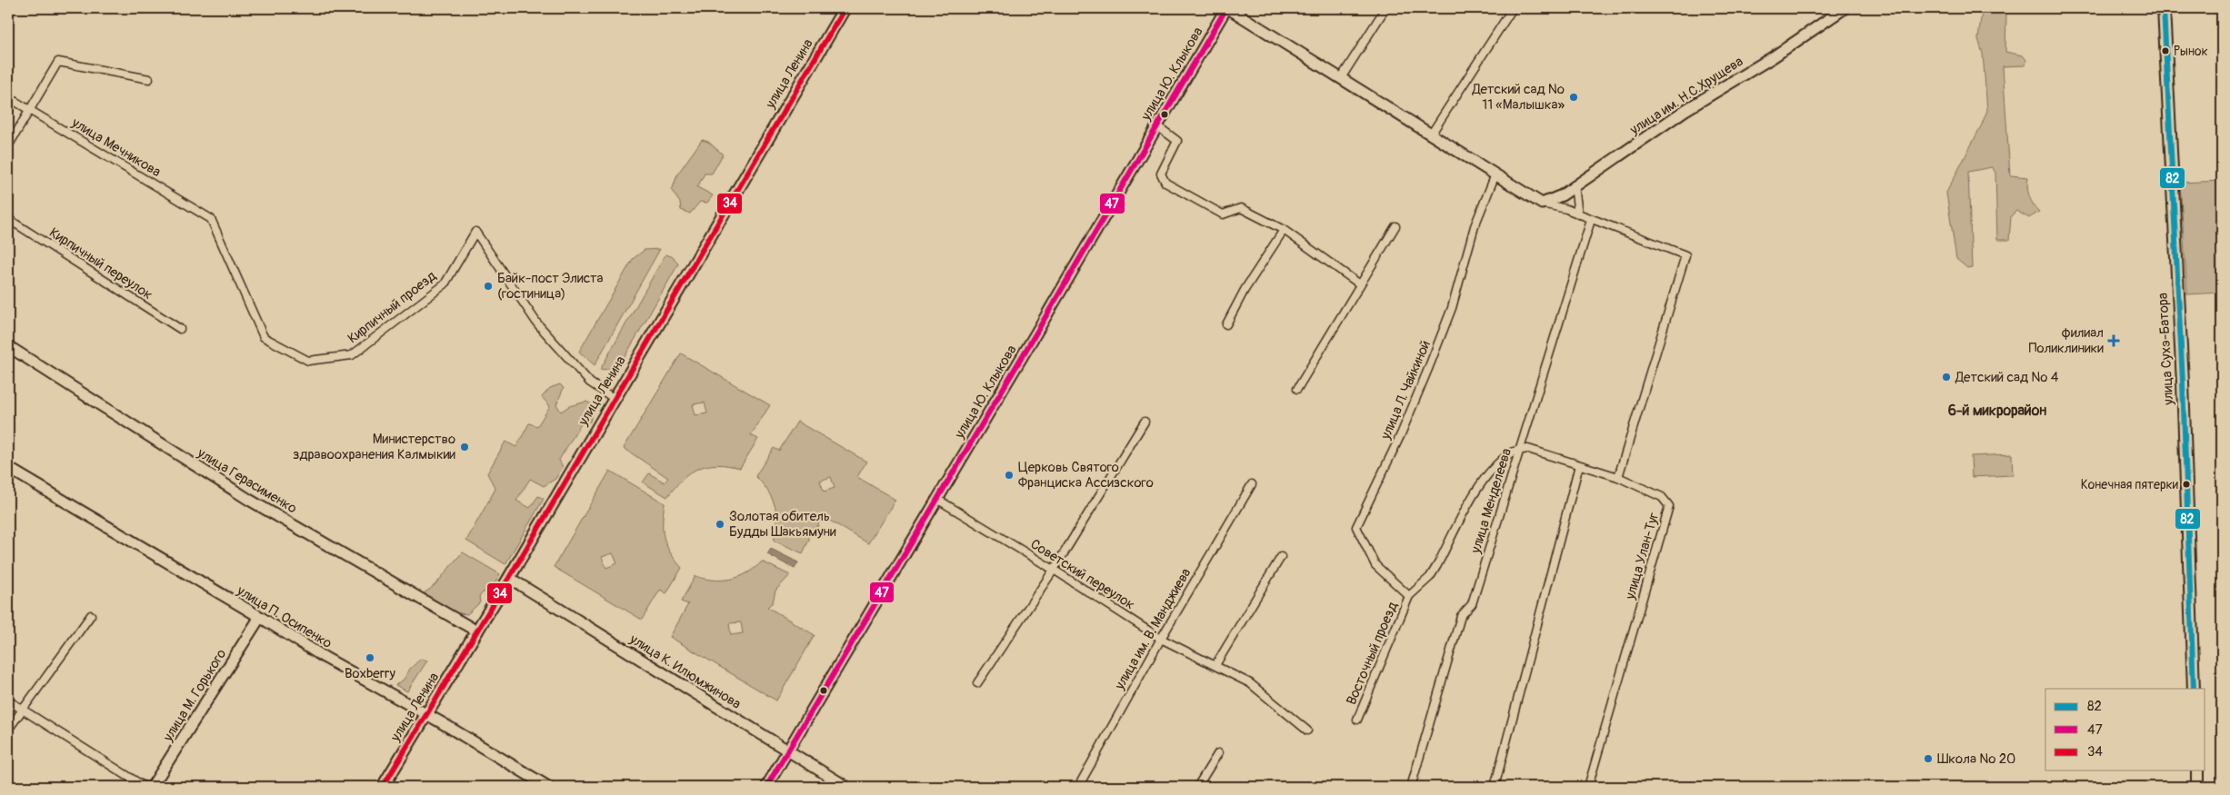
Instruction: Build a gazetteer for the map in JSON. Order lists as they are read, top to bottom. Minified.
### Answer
{"streets":{"main road":["улица Ленина","улица Ю. Клыкова","улица им. Н.С.Хрущева","улица Сухэ-Батора","улица Герасименко","улица П. Осипенко","улица К. Илюмжинова","улица М. Горького"],"street":["улица Мечникова","Кирпичный переулок","Кирпичный проезд","улица Л. Чайкиной","улица Менделеева","улица Улан-Туг","Советский переулок","улица им. В. Манджиева","Восточный проезд"]},"crossings":[["улица Ленина","Кирпичный проезд"],["улица Ленина","улица Герасименко"],["улица Ленина","улица П. Осипенко"],["улица Ленина","улица К. Илюмжинова"],["улица Ю. Клыкова","Советский переулок"],["улица Ю. Клыкова","улица К. Илюмжинова"],["улица Мечникова","Кирпичный проезд"],["улица Л. Чайкиной","Восточный проезд"],["Советский переулок","улица им. В. Манджиева"],["улица П. Осипенко","улица М. Горького"]],"districts":["6-й микрорайон"],"places":{"other":["Рынок","Детский сад № 11 «Малышка»","Байк-пост Элиста (гостиница)","Детский сад № 4","Министерство здравоохранения Калмыкии","Церковь Святого Франциска Ассизского","Конечная пятерки","Золотая обитель Будды Шакьямуни","Boxberry","Школа № 20"],"health":["филиал Поликлиники"]},"lines":["transit line 82","transit line 47","transit line 34"],"legend":["82","47","34"]}
